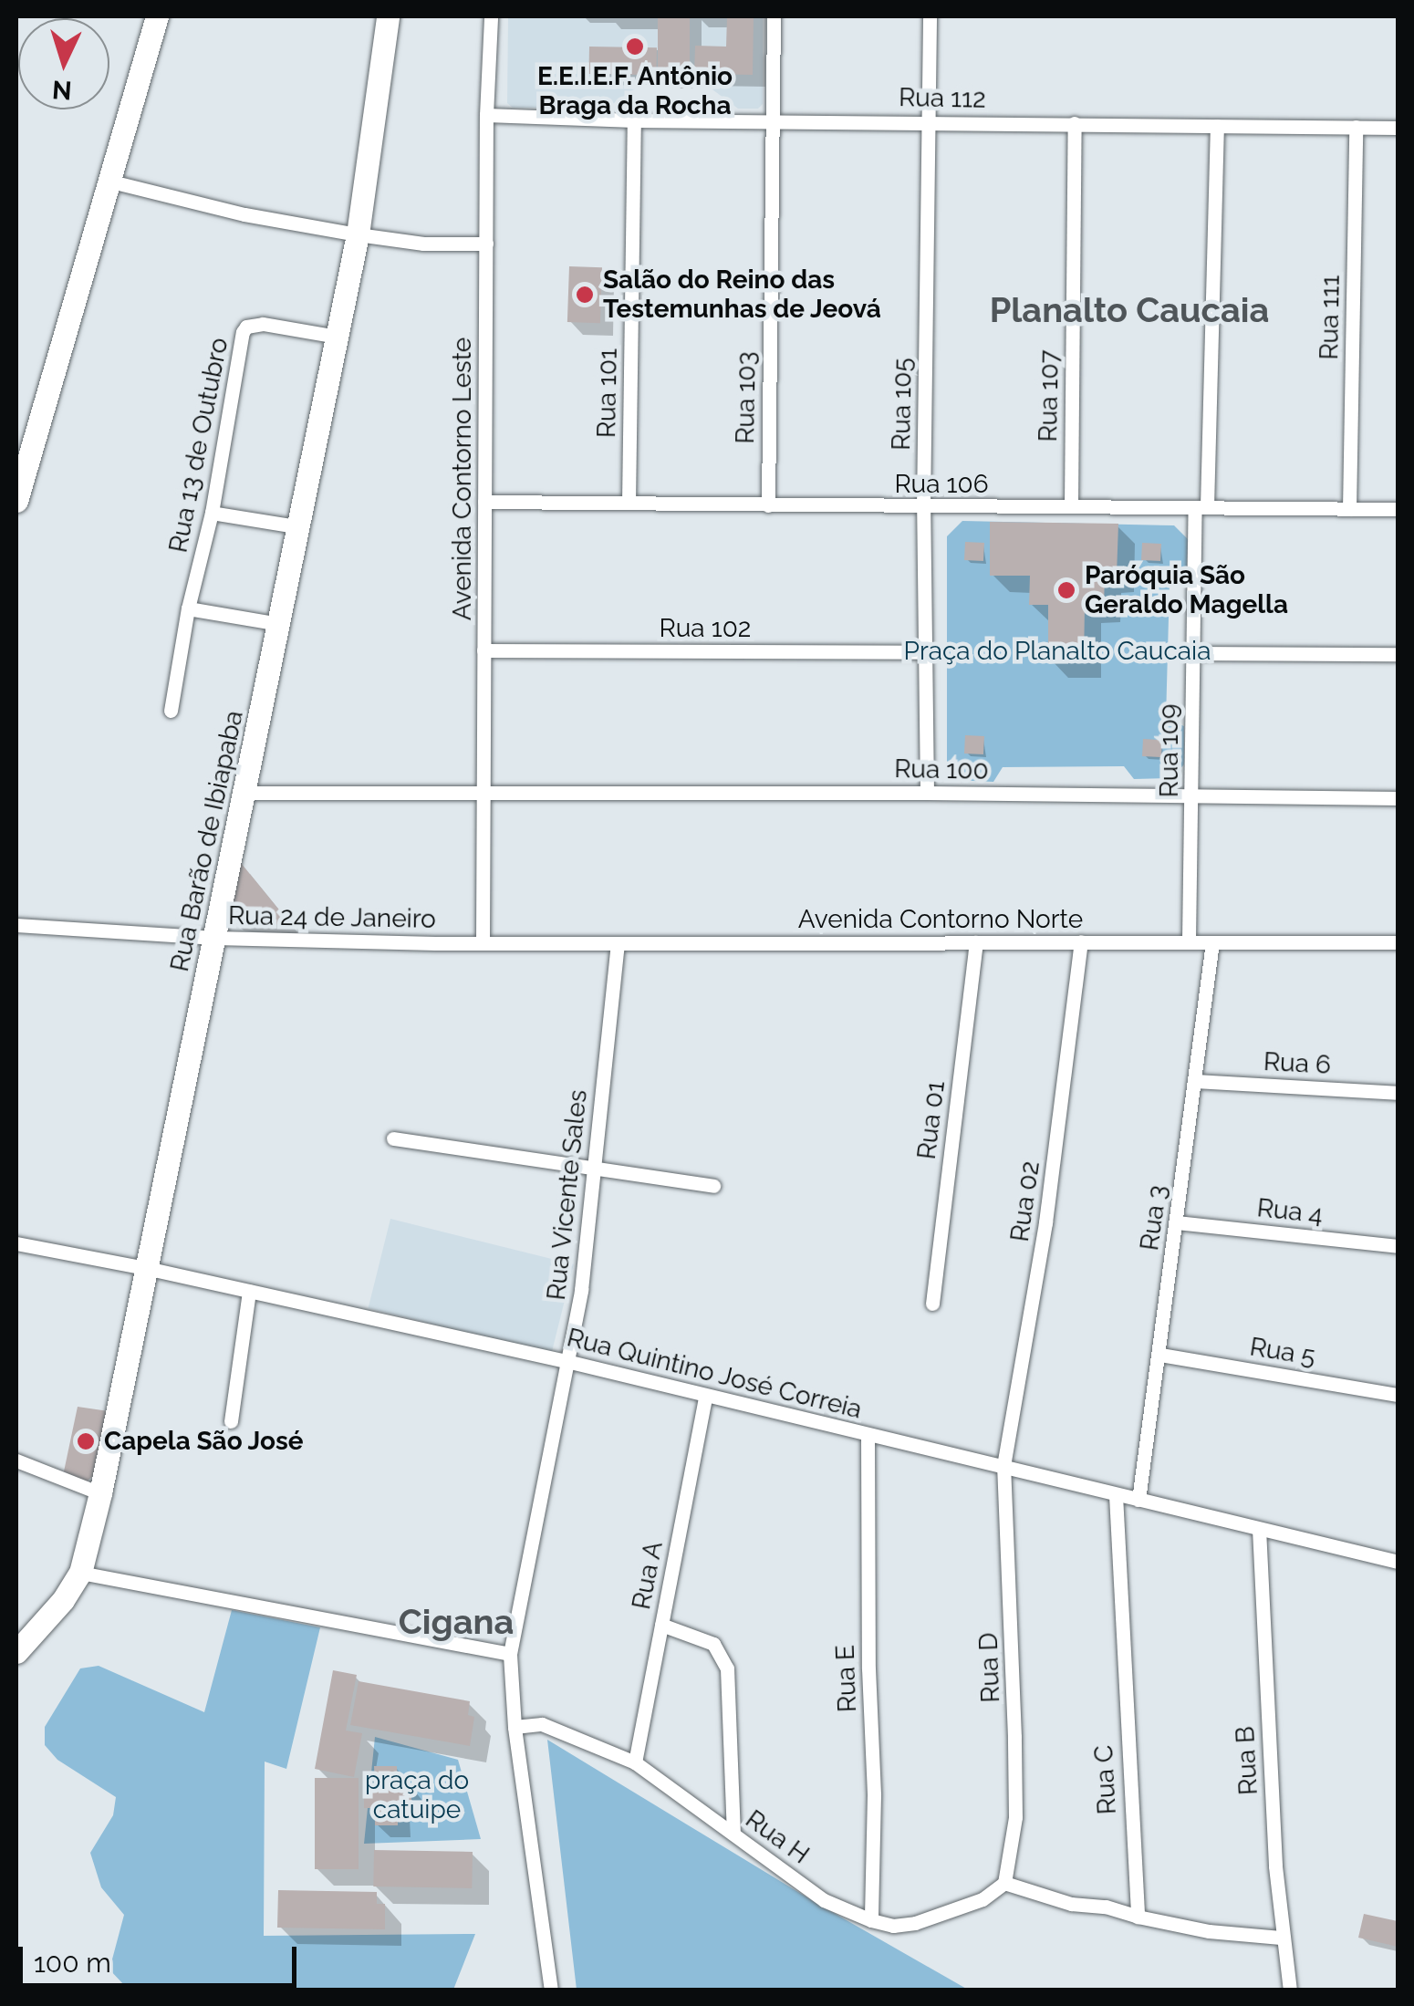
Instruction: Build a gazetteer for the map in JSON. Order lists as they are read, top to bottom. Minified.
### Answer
{"streets":{"main road":["Rua Barão de Ibiapaba"],"street":["Rua 112","Rua 111","Rua 101","Rua 107","Rua 103","Rua 105","Rua 13 de Outubro","Avenida Contorno Leste","Rua 106","Rua 102","Rua 109","Rua 100","Rua 24 de Janeiro","Avenida Contorno Norte","Rua 6","Rua 01","Rua Vicente Sales","Rua 02","Rua 4","Rua 3","Rua 5","Rua Quintino José Correia","Rua A","Rua D","Rua E","Rua B","Rua C","Rua H"]},"crossings":[["Rua 112","Rua 111"],["Rua 112","Rua 101"],["Rua 112","Rua 107"],["Rua 112","Rua 103"],["Rua 112","Rua 105"],["Rua 112","Avenida Contorno Leste"],["Rua 112","Rua 109"],["Rua 111","Rua 106"],["Rua 101","Rua 106"],["Rua 107","Rua 106"],["Rua 103","Rua 106"],["Rua 105","Rua 106"],["Rua 105","Rua 102"],["Rua 105","Rua 100"],["Rua 13 de Outubro","Rua Barão de Ibiapaba"],["Avenida Contorno Leste","Rua 106"],["Avenida Contorno Leste","Rua 102"],["Avenida Contorno Leste","Rua 100"],["Avenida Contorno Leste","Rua 24 de Janeiro"],["Avenida Contorno Leste","Avenida Contorno Norte"],["Rua 106","Rua 109"],["Rua 109","Rua 100"],["Rua 109","Avenida Contorno Norte"],["Rua 100","Rua Barão de Ibiapaba"],["Rua Barão de Ibiapaba","Rua 24 de Janeiro"],["Rua Barão de Ibiapaba","Rua Quintino José Correia"],["Rua 24 de Janeiro","Avenida Contorno Norte"],["Avenida Contorno Norte","Rua 01"],["Avenida Contorno Norte","Rua Vicente Sales"],["Avenida Contorno Norte","Rua 02"],["Avenida Contorno Norte","Rua 3"],["Rua 6","Rua 3"],["Rua Vicente Sales","Rua Quintino José Correia"],["Rua Vicente Sales","Rua H"],["Rua 02","Rua Quintino José Correia"],["Rua 02","Rua D"],["Rua 4","Rua 3"],["Rua 3","Rua 5"],["Rua 3","Rua Quintino José Correia"],["Rua Quintino José Correia","Rua A"],["Rua Quintino José Correia","Rua D"],["Rua Quintino José Correia","Rua E"],["Rua Quintino José Correia","Rua B"],["Rua Quintino José Correia","Rua C"],["Rua A","Rua H"],["Rua D","Rua H"],["Rua E","Rua H"]],"districts":["Planalto Caucaia","Cigana"],"parks":["Praça do Planalto Caucaia","praça do catuipe"],"places":["E.E.I.E.F. Antônio Braga da Rocha","Salão do Reino das Testemunhas de Jeová","Paróquia São Geraldo Magella","Capela São José"],"scale_bar":"100 m","north":"bottom"}
